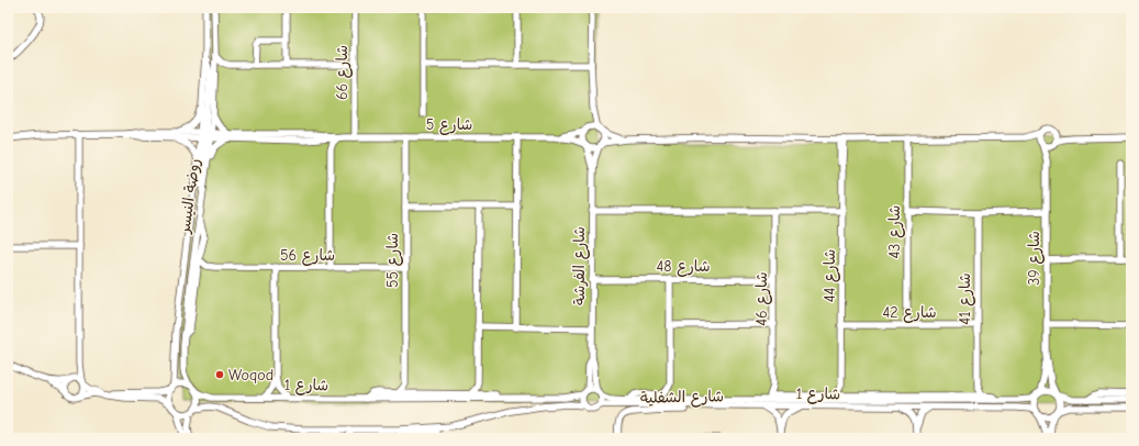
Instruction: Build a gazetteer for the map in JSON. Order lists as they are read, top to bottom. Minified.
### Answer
{"streets":{"street":["شارع 66","شارع 5","روضة النيسر","شارع 43","شارع 56","شارع 39","شارع 55","شارع الفرشة","شارع 48","شارع 44","شارع 46","شارع 41","شارع 42","شارع 1","شارع الشفلية"]},"crossings":[["شارع 66","شارع 5"],["شارع 5","شارع 55"],["شارع 5","شارع الفرشة"],["روضة النيسر","شارع 1"],["شارع 43","شارع 42"],["شارع 56","شارع 55"],["شارع 39","شارع 1"],["شارع الفرشة","شارع 48"],["شارع الفرشة","شارع 1"],["شارع 48","شارع 46"],["شارع 44","شارع 42"],["شارع 44","شارع 1"],["شارع 46","شارع 1"],["شارع 41","شارع 42"],["شارع 41","شارع 1"],["شارع 1","شارع الشفلية"]],"places":["Woqod"]}
